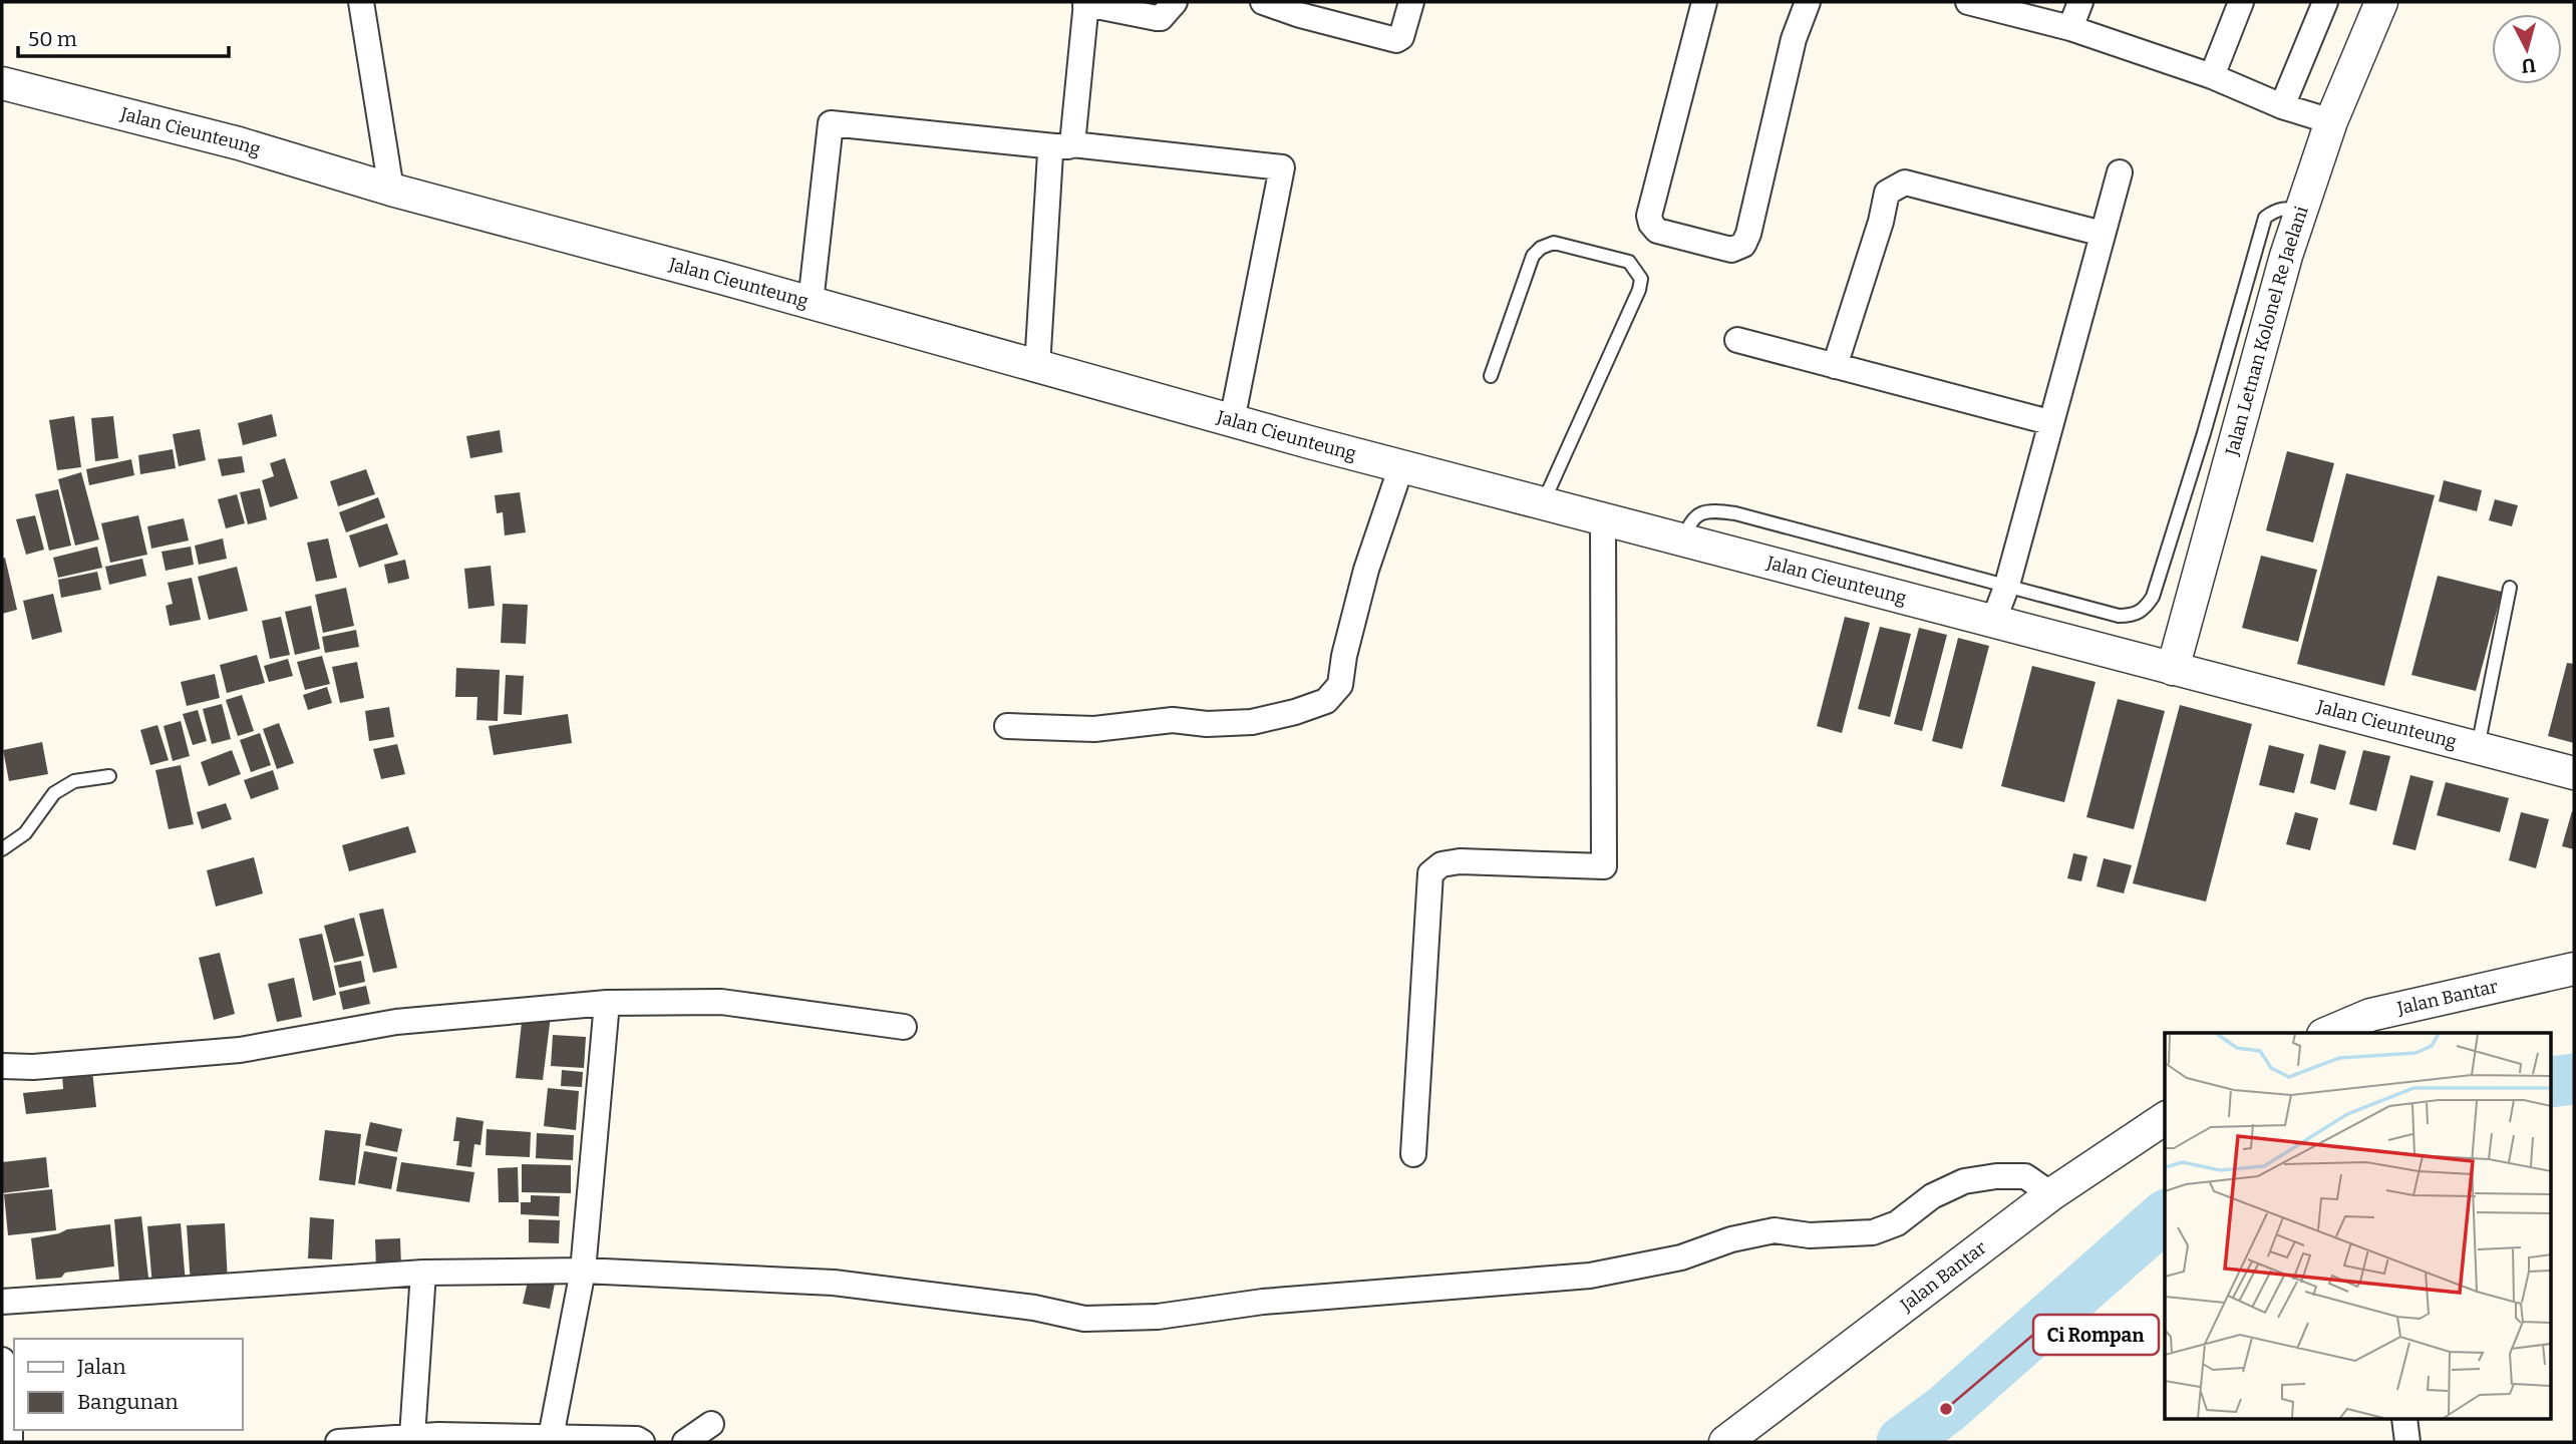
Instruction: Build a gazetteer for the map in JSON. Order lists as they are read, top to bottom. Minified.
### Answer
{"streets":{"street":["Jalan Cieunteung","Jalan Letnan Kolonel Re Jaelani","Jalan Bantar"]},"crossings":[["Jalan Cieunteung","Jalan Letnan Kolonel Re Jaelani"]],"places":["Ci Rompan"],"legend":["Jalan","Bangunan"],"scale_bar":"50 m","north":"bottom"}
